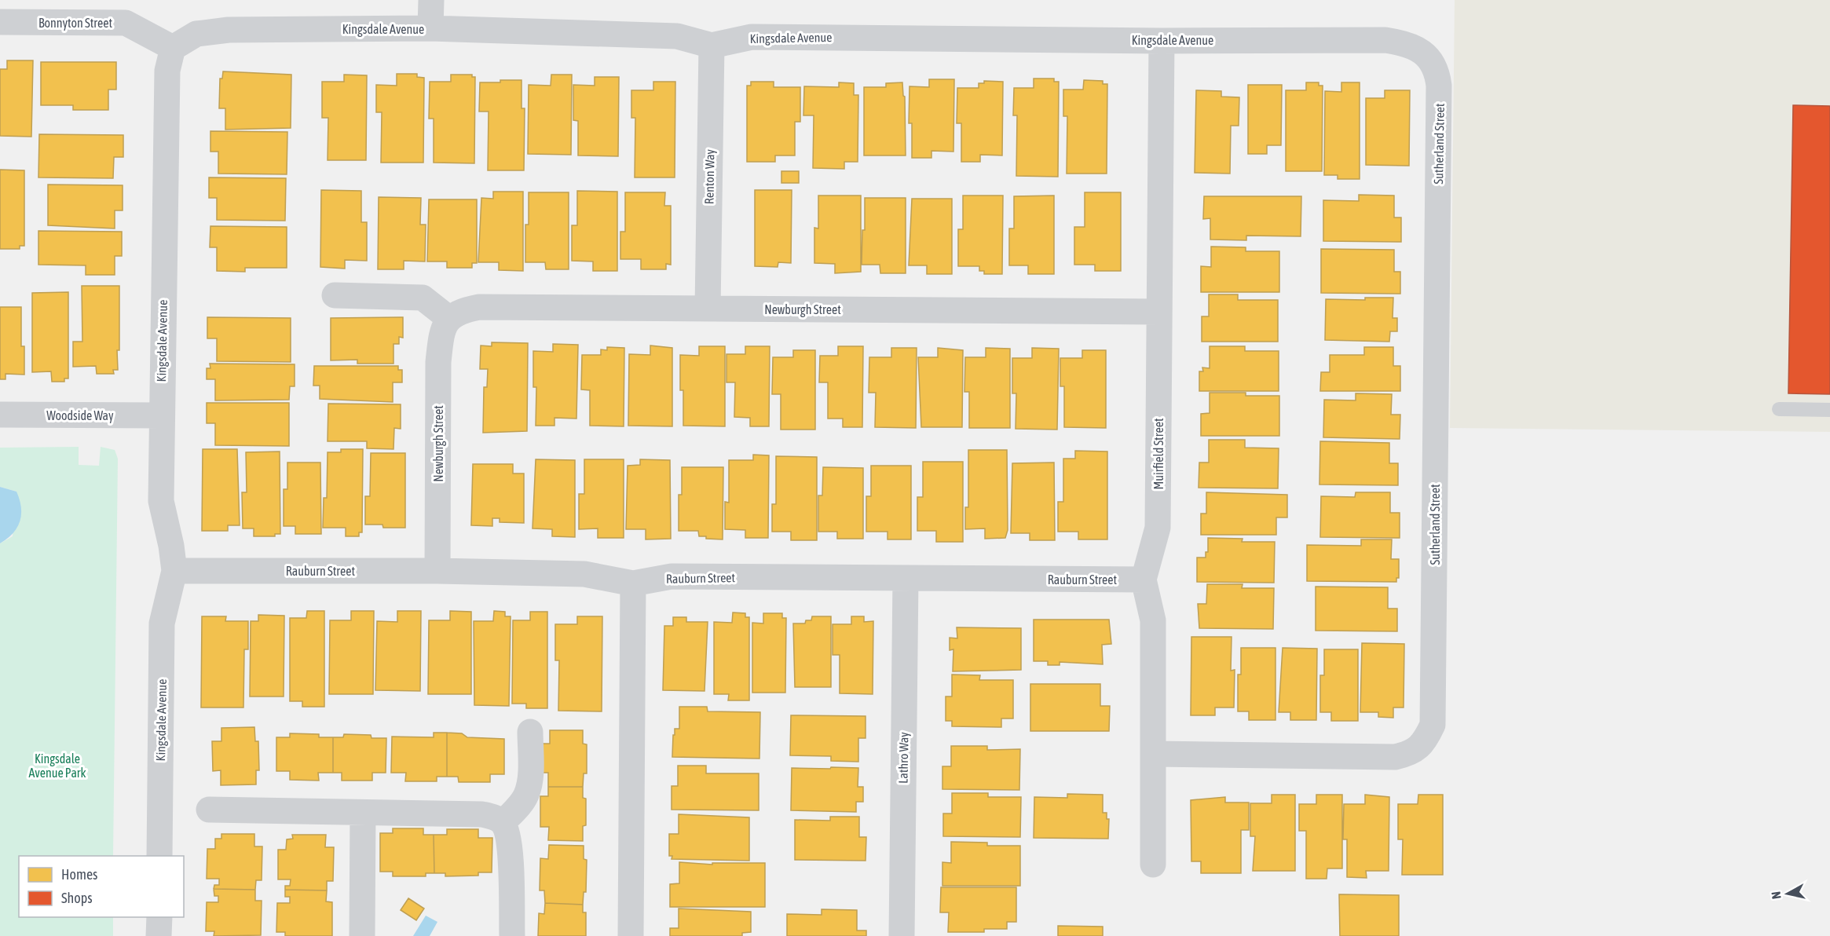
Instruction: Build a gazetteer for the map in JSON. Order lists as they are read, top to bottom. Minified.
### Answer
{"streets":{"street":["Bonnyton Street","Kingsdale Avenue","Sutherland Street","Renton Way","Newburgh Street","Woodside Way","Muirfield Street","Rauburn Street","Lathro Way"]},"crossings":[["Bonnyton Street","Kingsdale Avenue"],["Kingsdale Avenue","Sutherland Street"],["Kingsdale Avenue","Renton Way"],["Kingsdale Avenue","Woodside Way"],["Kingsdale Avenue","Muirfield Street"],["Kingsdale Avenue","Rauburn Street"],["Sutherland Street","Muirfield Street"],["Renton Way","Newburgh Street"],["Newburgh Street","Muirfield Street"],["Newburgh Street","Rauburn Street"],["Muirfield Street","Rauburn Street"],["Rauburn Street","Lathro Way"]],"parks":["Kingsdale Avenue Park"],"legend":["Homes","Shops"],"north":"left"}
